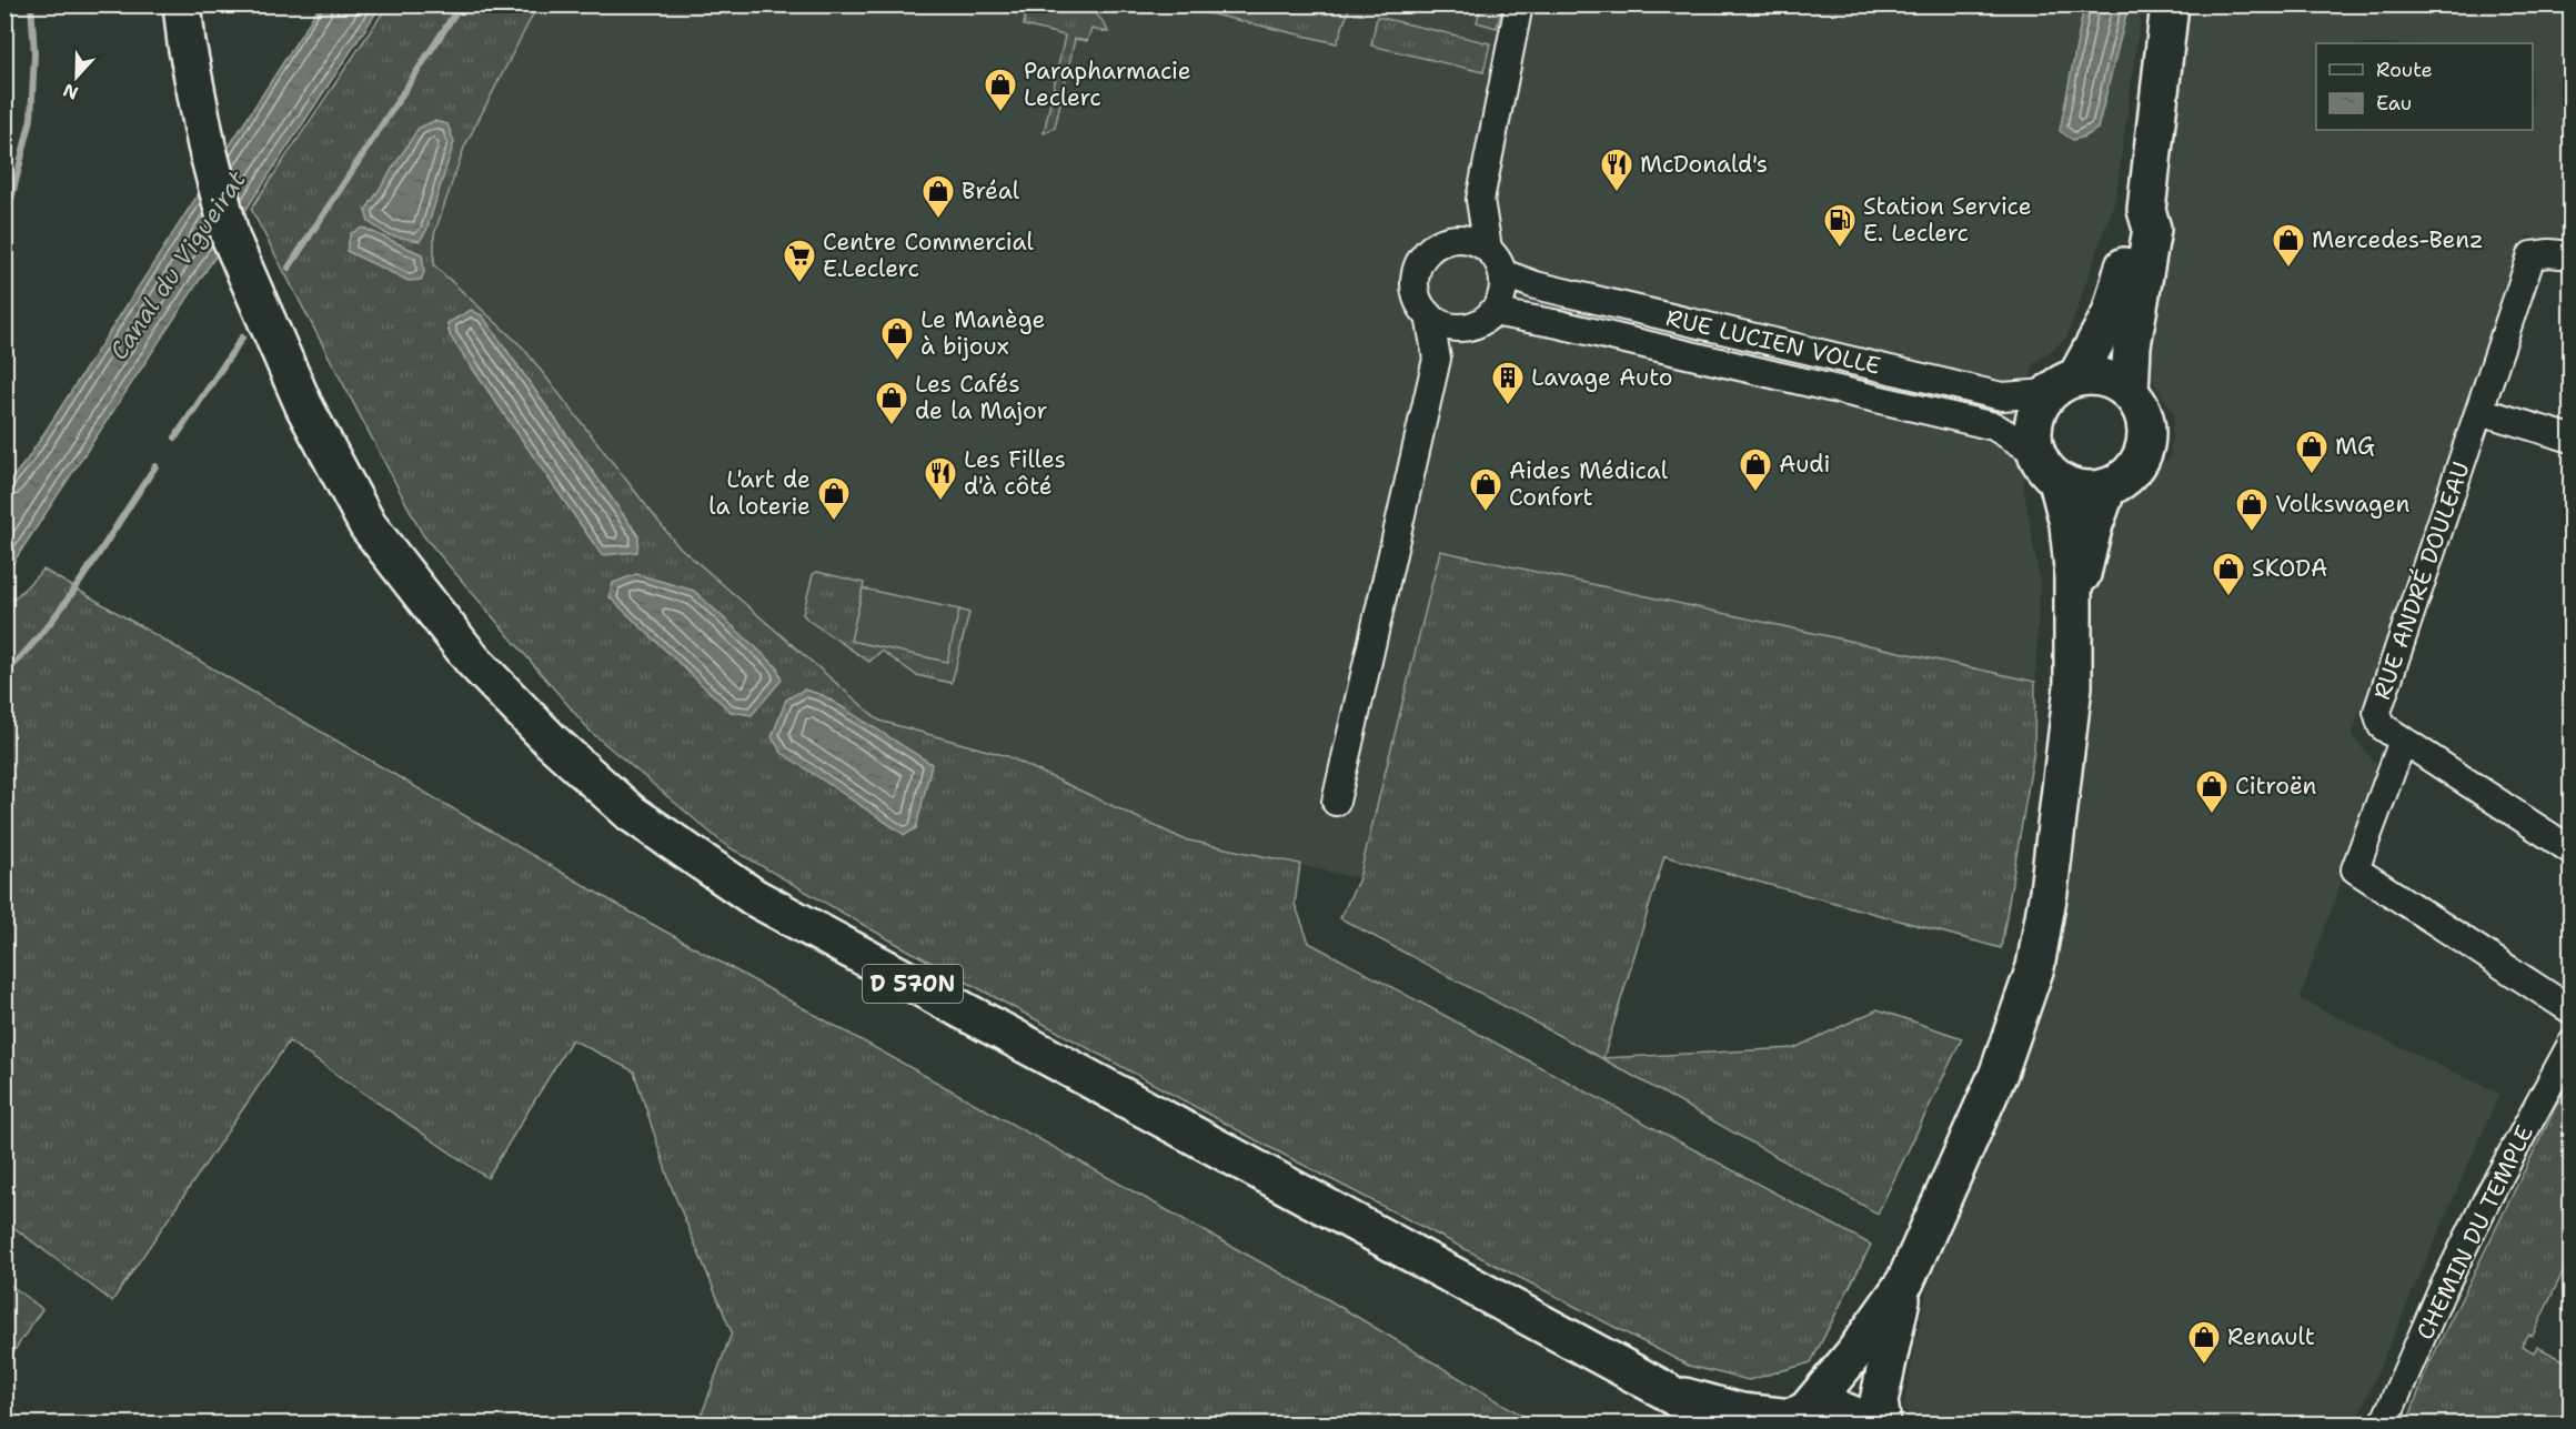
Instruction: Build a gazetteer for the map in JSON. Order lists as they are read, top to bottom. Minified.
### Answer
{"streets":{"main road":["D 570N"],"street":["RUE LUCIEN VOLLE","RUE ANDRÉ DOULEAU","CHEMIN DU TEMPLE"]},"water":["Canal du Vigueirat"],"places":{"shop":["Parapharmacie Leclerc","Bréal","Mercedes-Benz","Le Manège à bijoux","Les Cafés de la Major","MG","Audi","Aides Médical Confort","L'art de la loterie","Volkswagen","SKODA","Citroën","Renault"],"restaurant":["McDonald's","Les Filles d'à côté"],"fuel station":["Station Service E. Leclerc"],"supermarket":["Centre Commercial E.Leclerc"],"building":["Lavage Auto"]},"legend":["Route","Eau"],"north":"bottom"}
